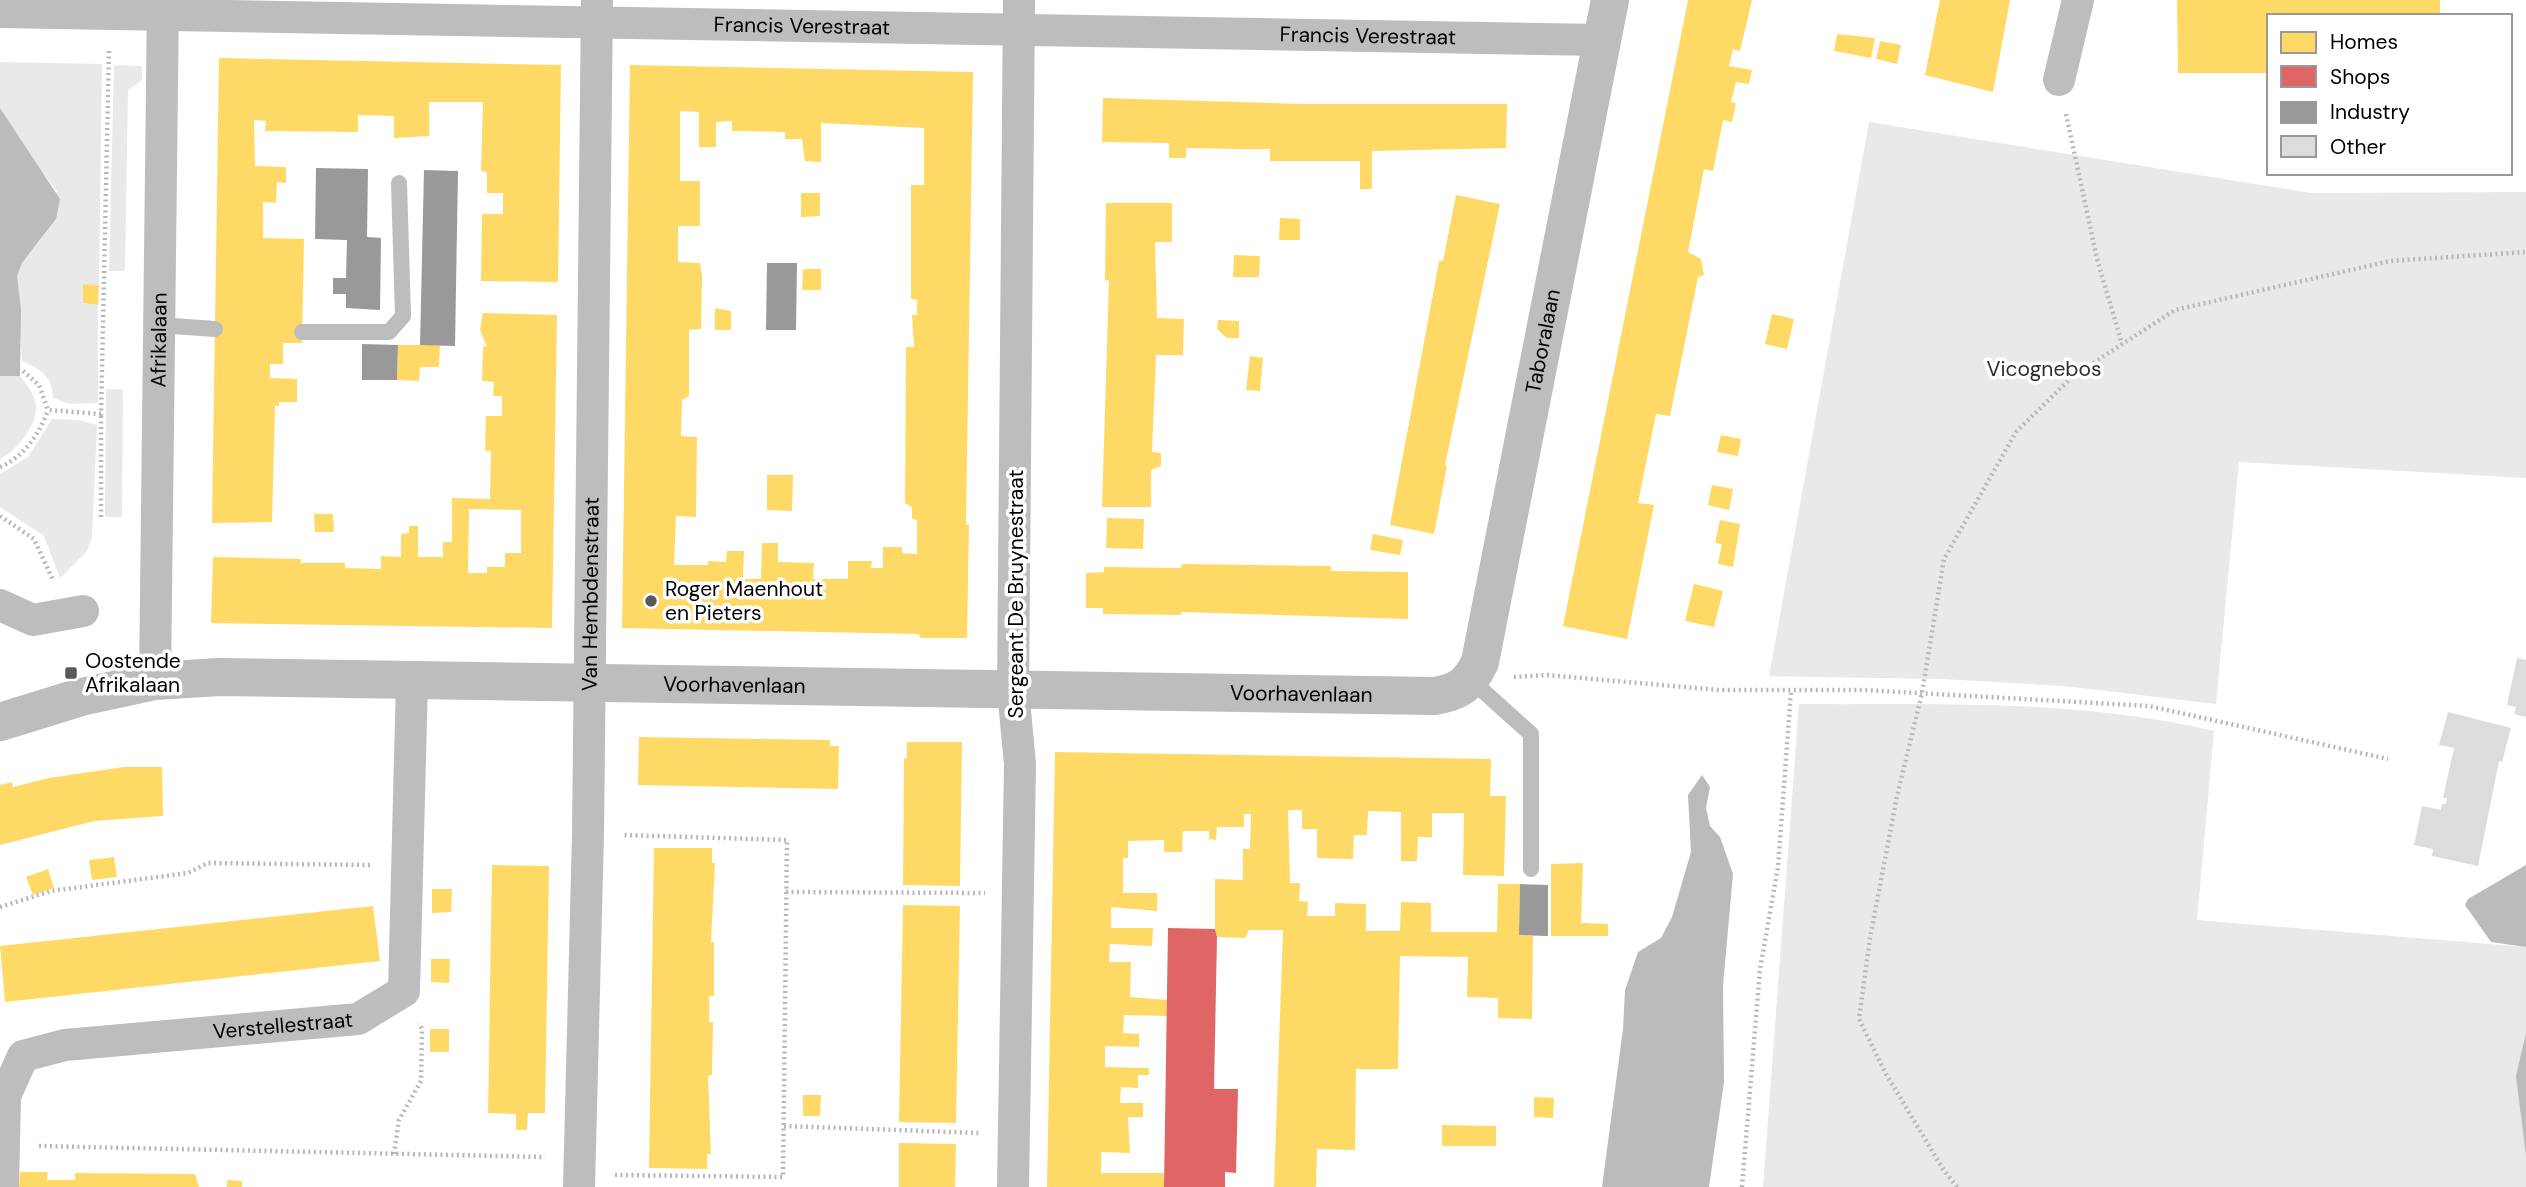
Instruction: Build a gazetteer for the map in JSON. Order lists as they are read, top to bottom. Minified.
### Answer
{"streets":{"street":["Francis Verestraat","Afrikalaan","Taboralaan","Van Hembdenstraat","Sergeant De Bruynestraat","Voorhavenlaan","Verstellestraat"]},"crossings":[["Francis Verestraat","Afrikalaan"],["Francis Verestraat","Taboralaan"],["Francis Verestraat","Van Hembdenstraat"],["Francis Verestraat","Sergeant De Bruynestraat"],["Afrikalaan","Voorhavenlaan"],["Taboralaan","Voorhavenlaan"],["Van Hembdenstraat","Voorhavenlaan"],["Sergeant De Bruynestraat","Voorhavenlaan"]],"parks":["Vicognebos"],"places":{"other":["Roger Maenhout en Pieters"],"transit":["Oostende Afrikalaan"]},"legend":["Homes","Shops","Industry","Other"]}
